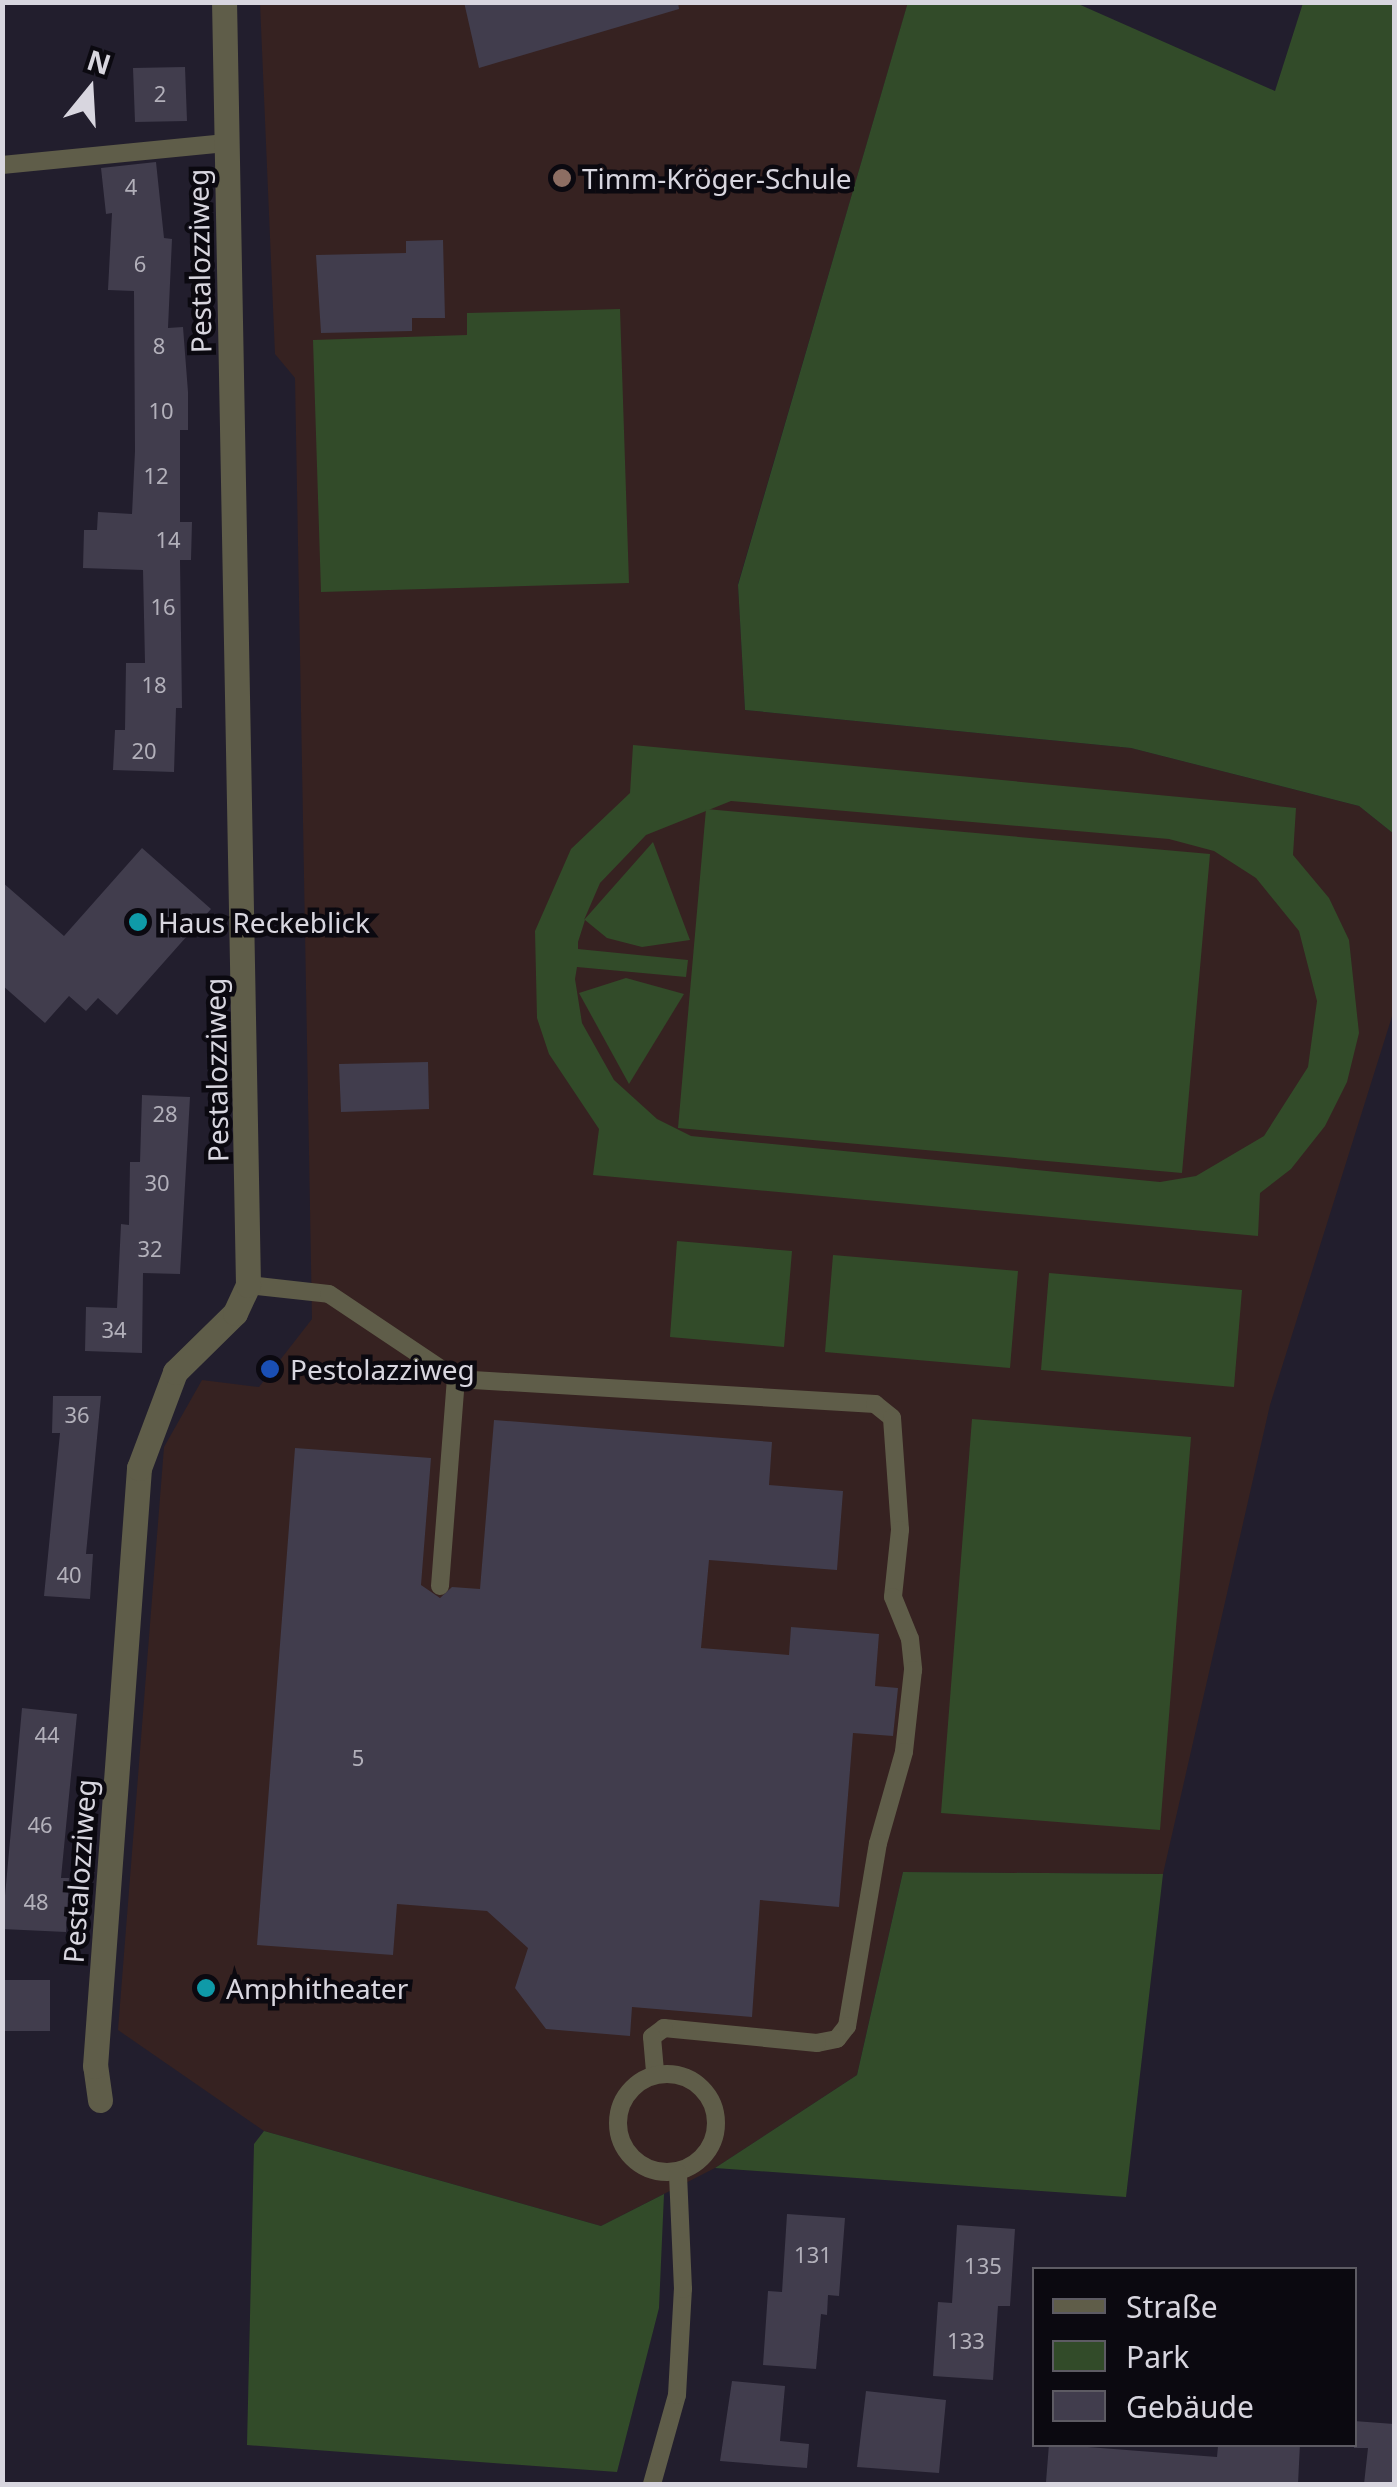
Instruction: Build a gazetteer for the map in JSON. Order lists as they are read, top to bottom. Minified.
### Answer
{"streets":{"street":["Pestalozziweg"]},"places":["Timm-Kröger-Schule","Haus Reckeblick","Pestolazziweg","Amphitheater"],"house_numbers":["2","4","6","8","10","12","14","16","18","20","28","30","32","34","36","40","44","5","46","48","131","135","133"],"legend":["Straße","Park","Gebäude"],"north":"top"}
